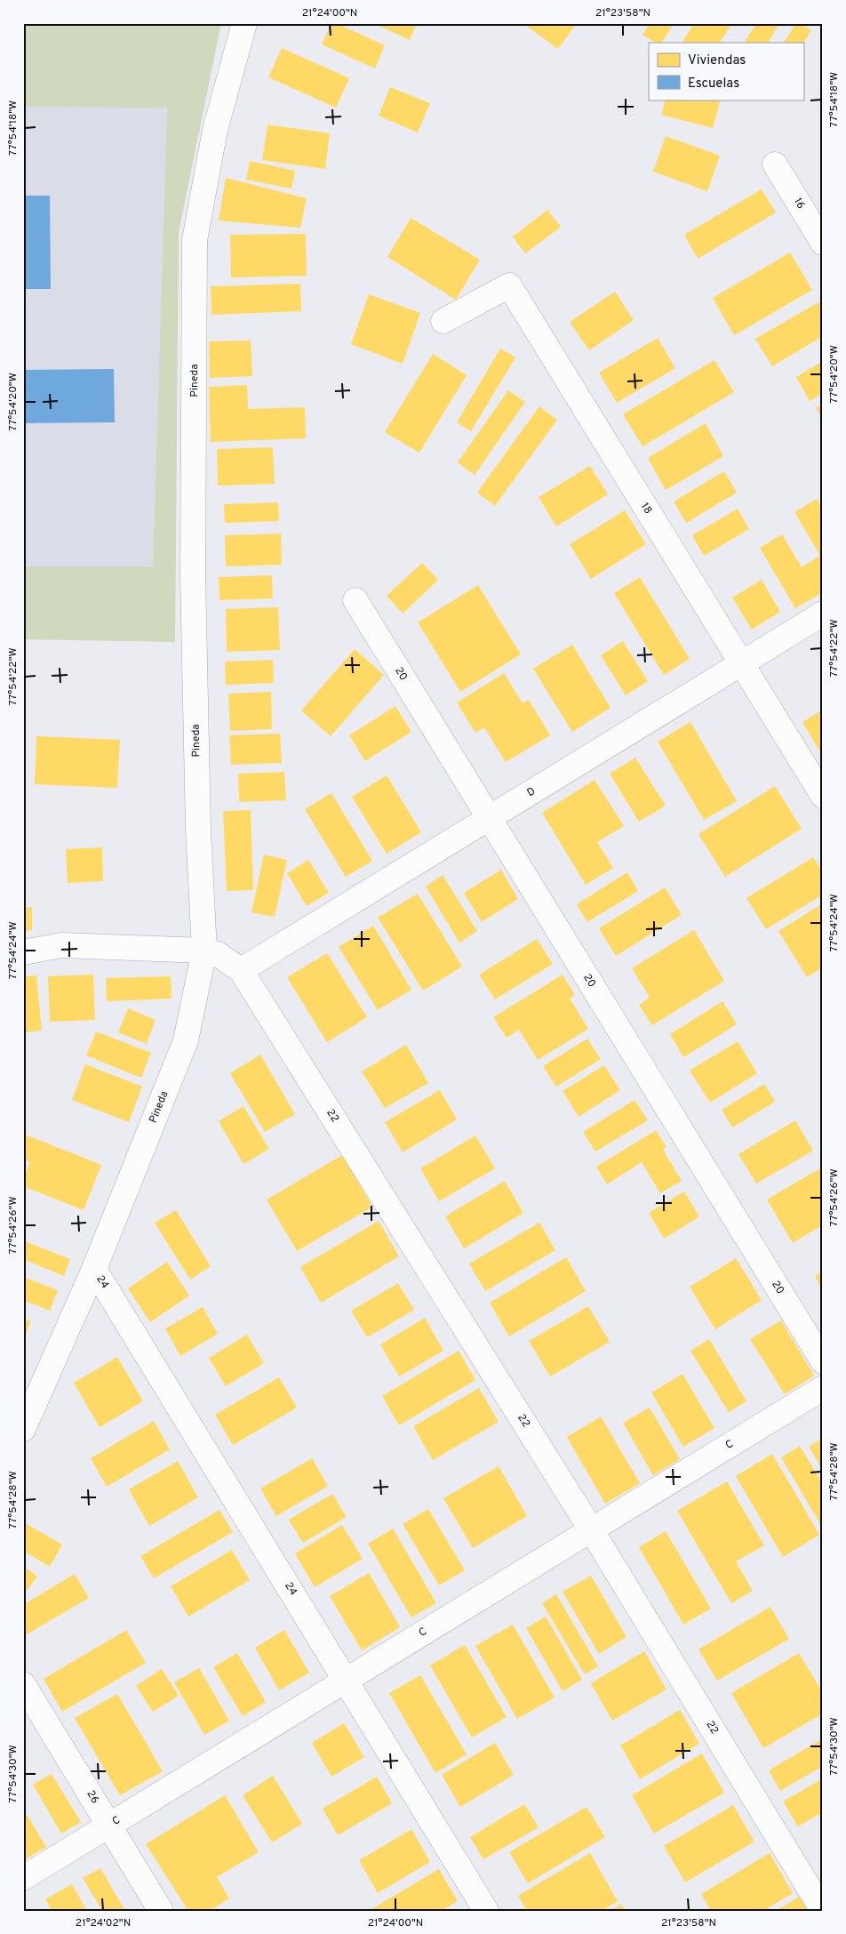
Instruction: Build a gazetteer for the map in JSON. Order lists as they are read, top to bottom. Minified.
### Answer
{"streets":{"street":["16","Pineda","18","20","D","22","24","C","26"]},"crossings":[["Pineda","22"],["Pineda","24"],["18","D"],["20","D"],["D","22"],["22","C"],["24","C"],["C","26"]],"legend":["Viviendas","Escuelas"],"coordinates":["21°24'00\"N","21°23'58\"N","77°54'18\"W","77°54'20\"W","77°54'22\"W","77°54'24\"W","77°54'26\"W","77°54'28\"W","77°54'30\"W","21°24'02\"N"]}
